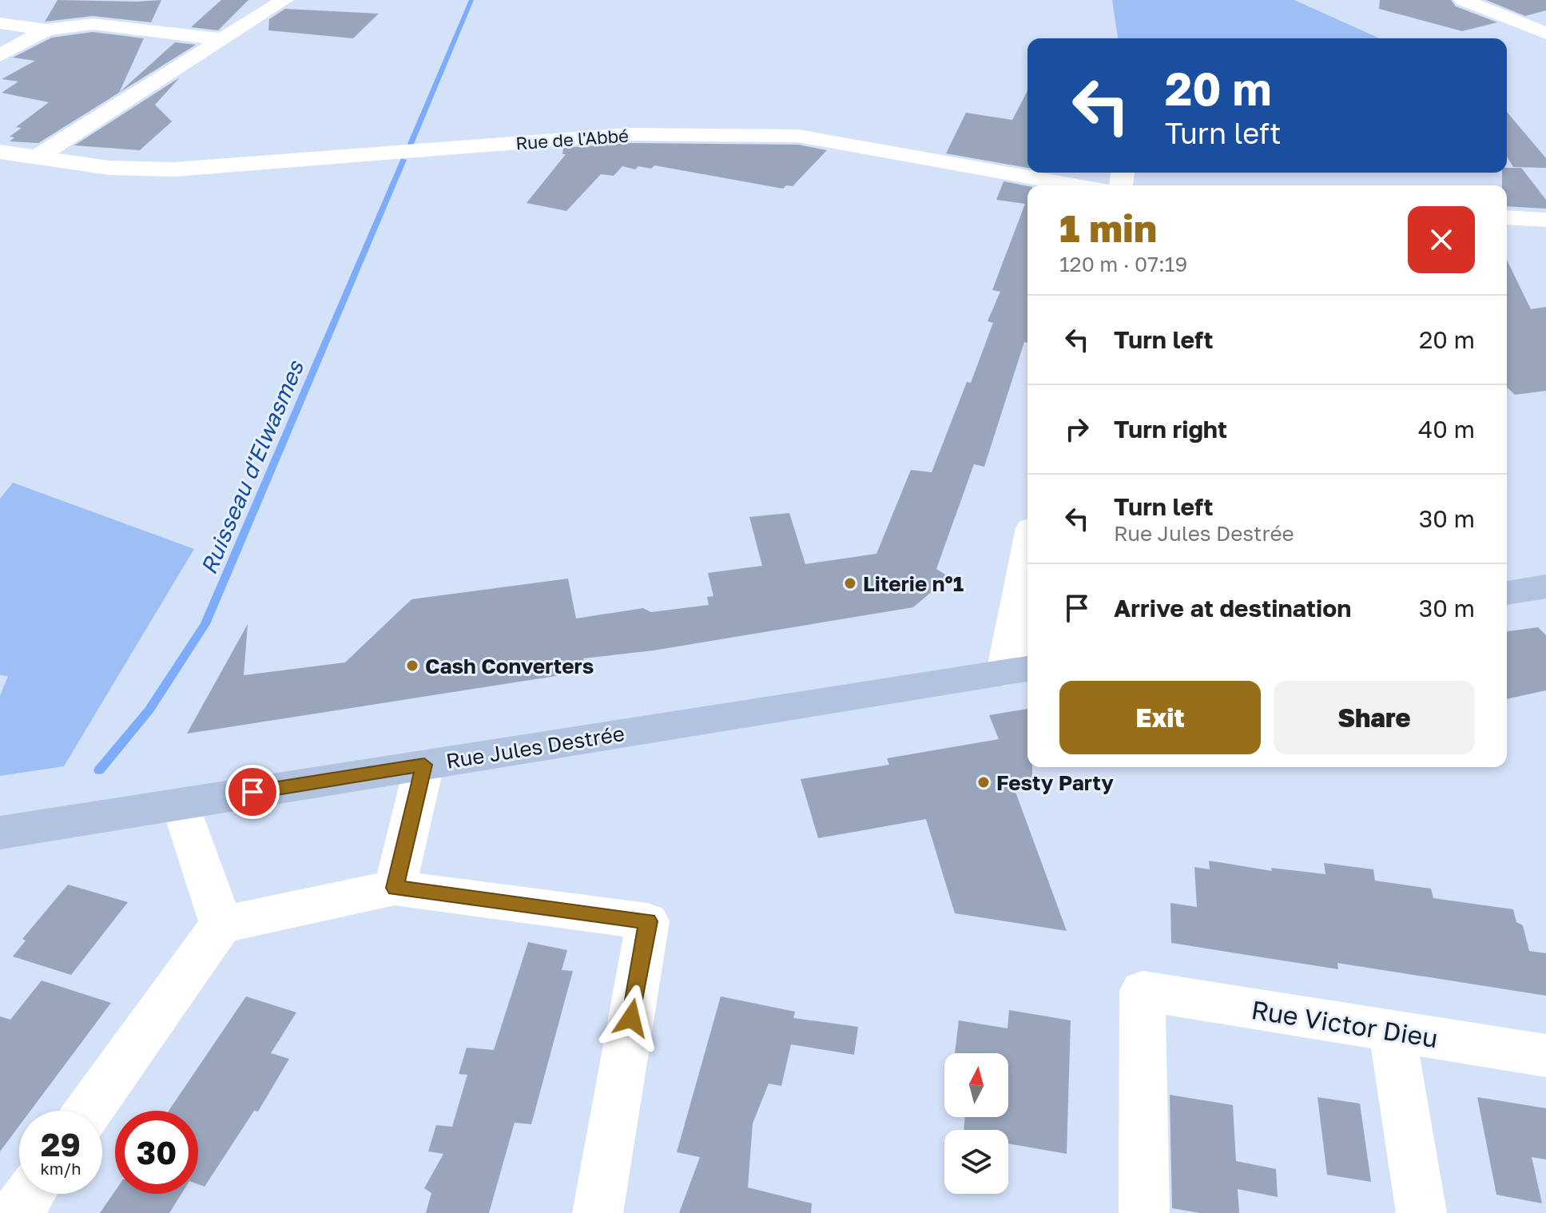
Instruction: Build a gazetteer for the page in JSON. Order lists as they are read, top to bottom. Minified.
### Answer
{"streets":{"main road":["Rue Jules Destrée"],"street":["Rue de l'Abbé","Rue Victor Dieu"]},"water":["Ruisseau d'Elwasmes"],"places":["Literie n°1","Cash Converters","Festy Party"],"north":"top","page":{"turn":["20 m","Turn left"],"heading":["1 min","120 m · 07:19"],"list":[{"name":"Turn left","value":"20 m"},{"name":"Turn right","value":"40 m"},{"name":"Turn left","note":"Rue Jules Destrée","value":"30 m"},{"name":"Arrive at destination","value":"30 m"}],"buttons":["Exit","Share"],"speed":"29 km/h","limit":"30"}}
